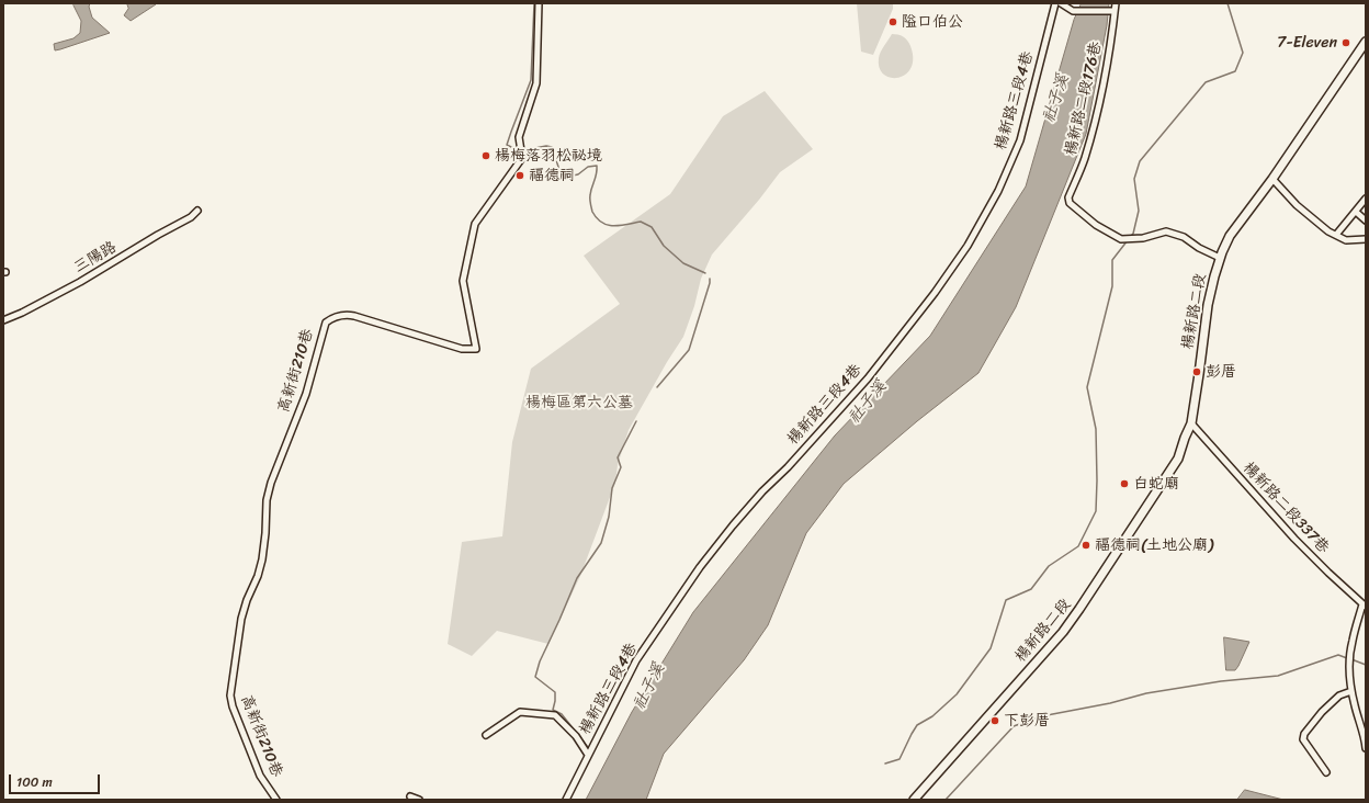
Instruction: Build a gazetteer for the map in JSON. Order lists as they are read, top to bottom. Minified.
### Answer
{"streets":{"main road":["楊新路二段"],"street":["楊新路二段176巷","楊新路三段4巷","三陽路","高新街210巷","楊新路二段337巷"]},"crossings":[["楊新路二段176巷","楊新路二段"],["楊新路二段","楊新路二段337巷"]],"water":["社子溪"],"parks":["楊梅區第六公墓"],"places":["隘口伯公","7-Eleven","楊梅落羽松祕境","福德祠","彭厝","白蛇廟","福德祠(土地公廟)","下彭厝"],"scale_bar":"100 m"}
